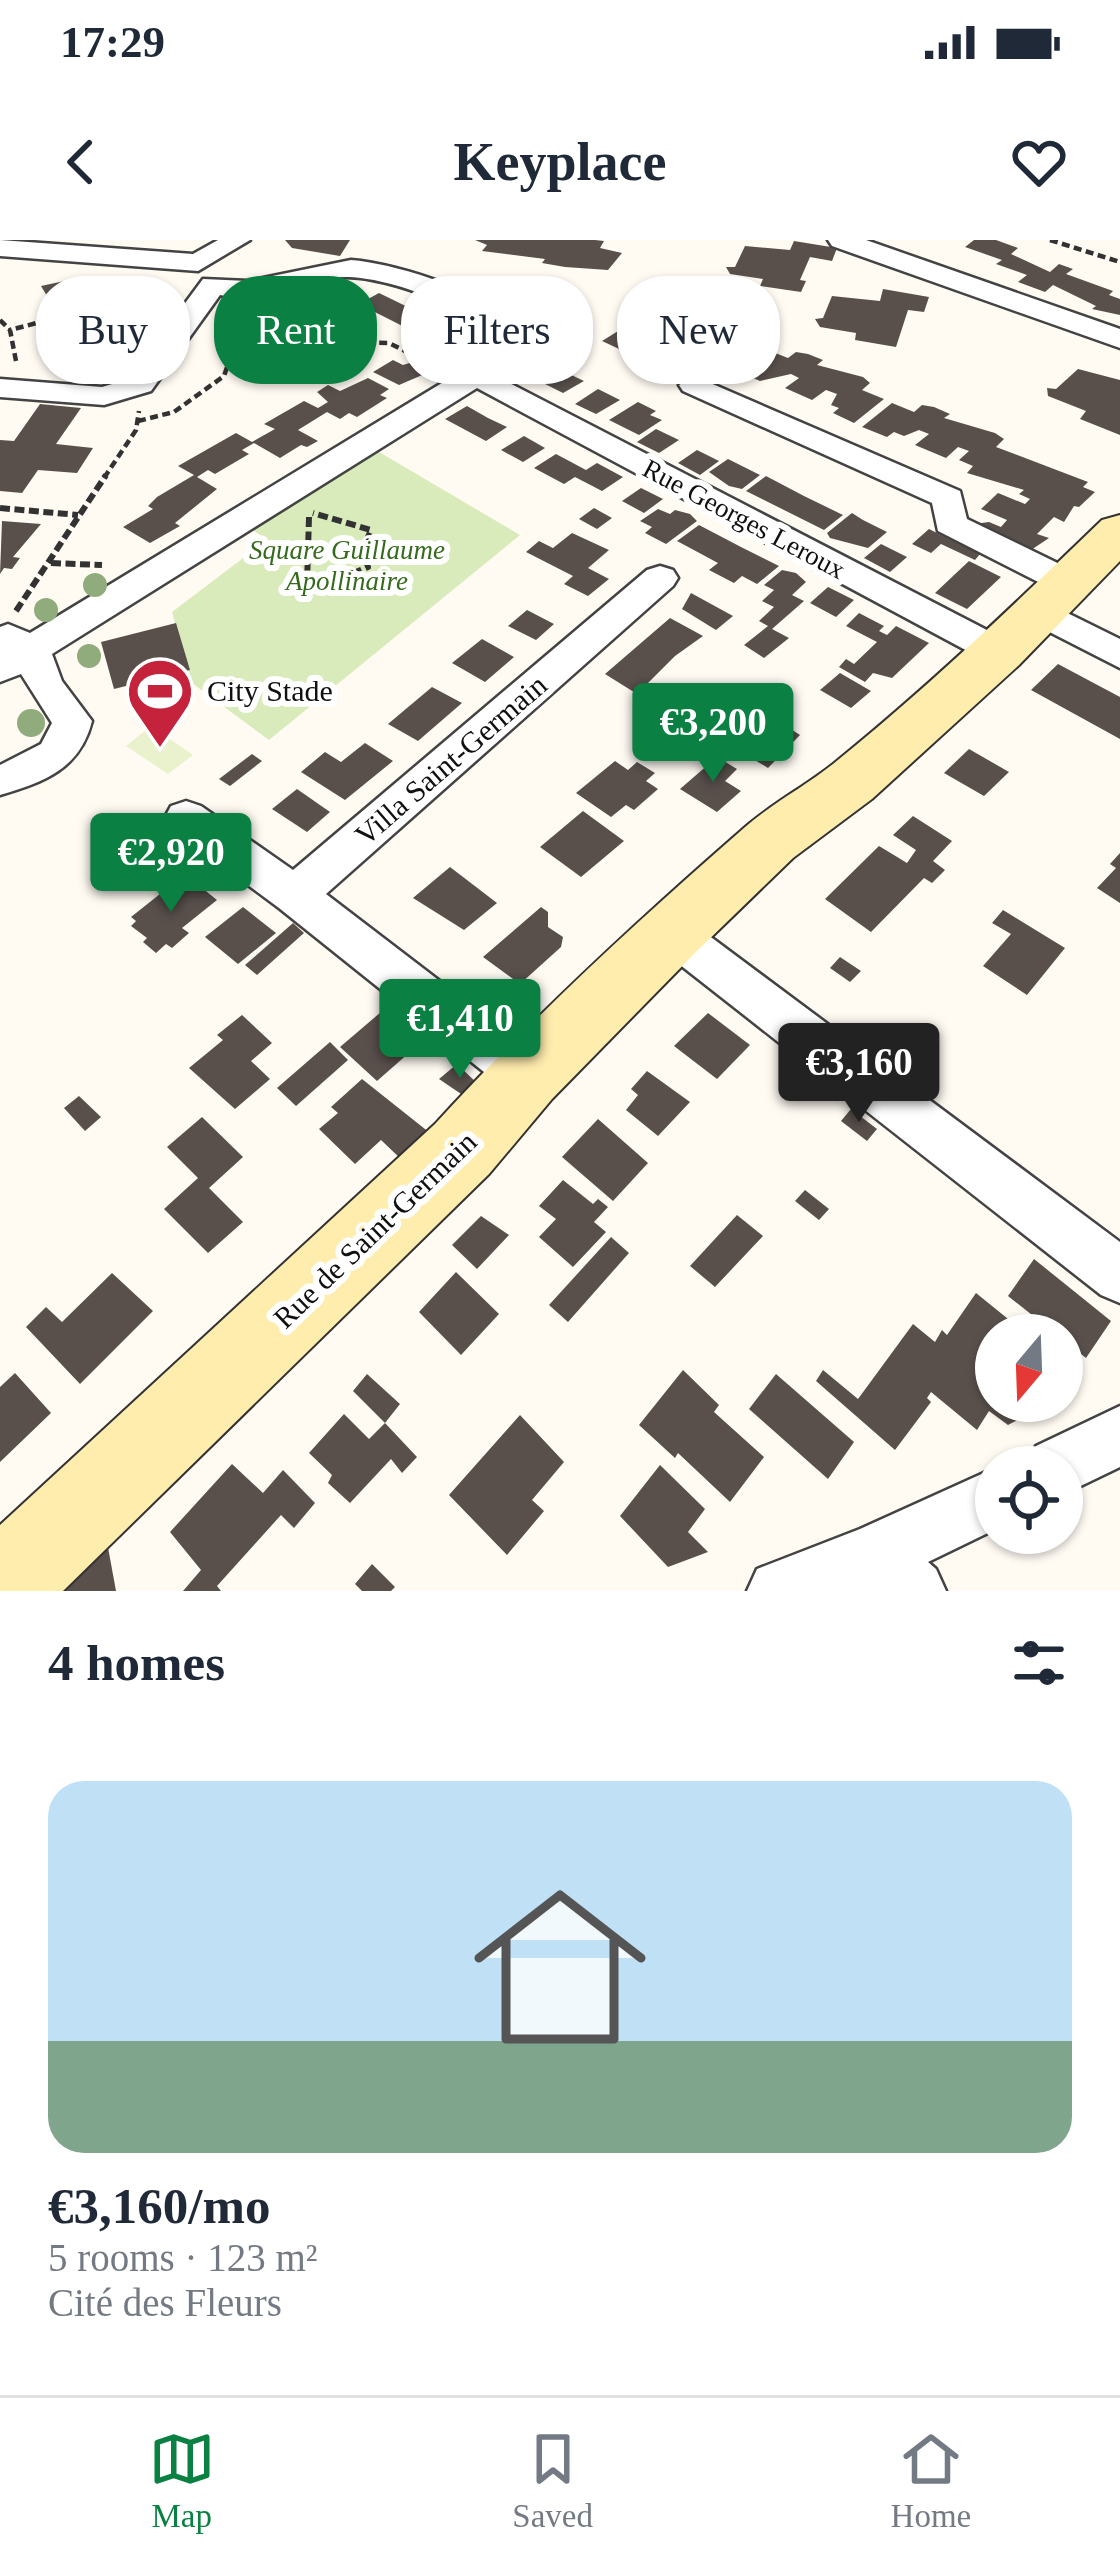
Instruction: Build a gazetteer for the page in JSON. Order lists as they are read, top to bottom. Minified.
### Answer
{"streets":{"main road":["Rue de Saint-Germain"],"street":["Rue Georges Leroux","Villa Saint-Germain"]},"crossings":[["Rue Georges Leroux","Rue de Saint-Germain"]],"parks":["Square Guillaume Apollinaire"],"places":{"sports":["City Stade"]},"north":"bottom","page":{"status":"17:29","header":"Keyplace","chip":["Buy","Rent","Filters","New"],"price":["€3,200","€2,920","€1,410","€3,160"],"heading":"4 homes","list":[{"name":"€3,160/mo","note":"5 rooms · 123 m² · Cité des Fleurs"}],"tabs":["Map","Saved","Home"]}}
